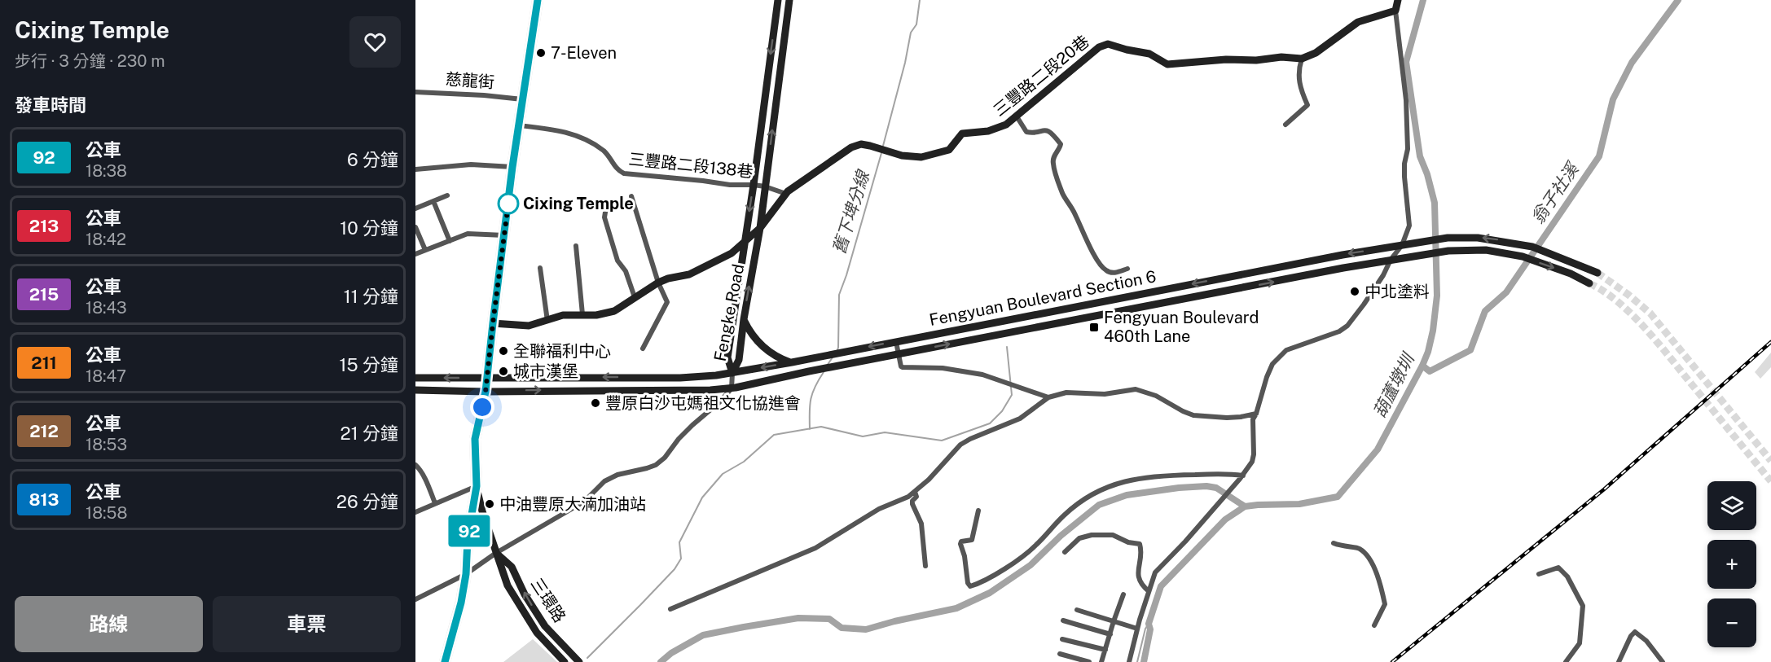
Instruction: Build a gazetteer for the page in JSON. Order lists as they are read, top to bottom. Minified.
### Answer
{"streets":{"street":["三豐路二段20巷","慈龍街","三豐路二段138巷","Fengyuan Boulevard Section 6","Fengke Road","三環路"]},"crossings":[["三豐路二段20巷","三豐路二段138巷"],["三豐路二段20巷","Fengke Road"],["三豐路二段138巷","Fengke Road"],["Fengyuan Boulevard Section 6","Fengke Road"]],"water":["翁子社溪","舊下埤分線","葫蘆墩圳"],"places":{"other":["7-Eleven","Cixing Temple","中北塗料","全聯福利中心","城市漢堡","豐原白沙屯媽祖文化協進會","中油豐原大湳加油站"],"transit":["Fengyuan Boulevard 460th Lane"]},"lines":["bus line 92"],"page":{"heading":[["Cixing Temple","步行 · 3 分鐘 · 230 m"],"發車時間"],"on_map":"92","list":[{"mark":"92","name":"公車","note":"18:38","value":"6 分鐘"},{"mark":"213","name":"公車","note":"18:42","value":"10 分鐘"},{"mark":"215","name":"公車","note":"18:43","value":"11 分鐘"},{"mark":"211","name":"公車","note":"18:47","value":"15 分鐘"},{"mark":"212","name":"公車","note":"18:53","value":"21 分鐘"},{"mark":"813","name":"公車","note":"18:58","value":"26 分鐘"}],"map_buttons":["+","−"],"buttons":["路線","車票"]}}
